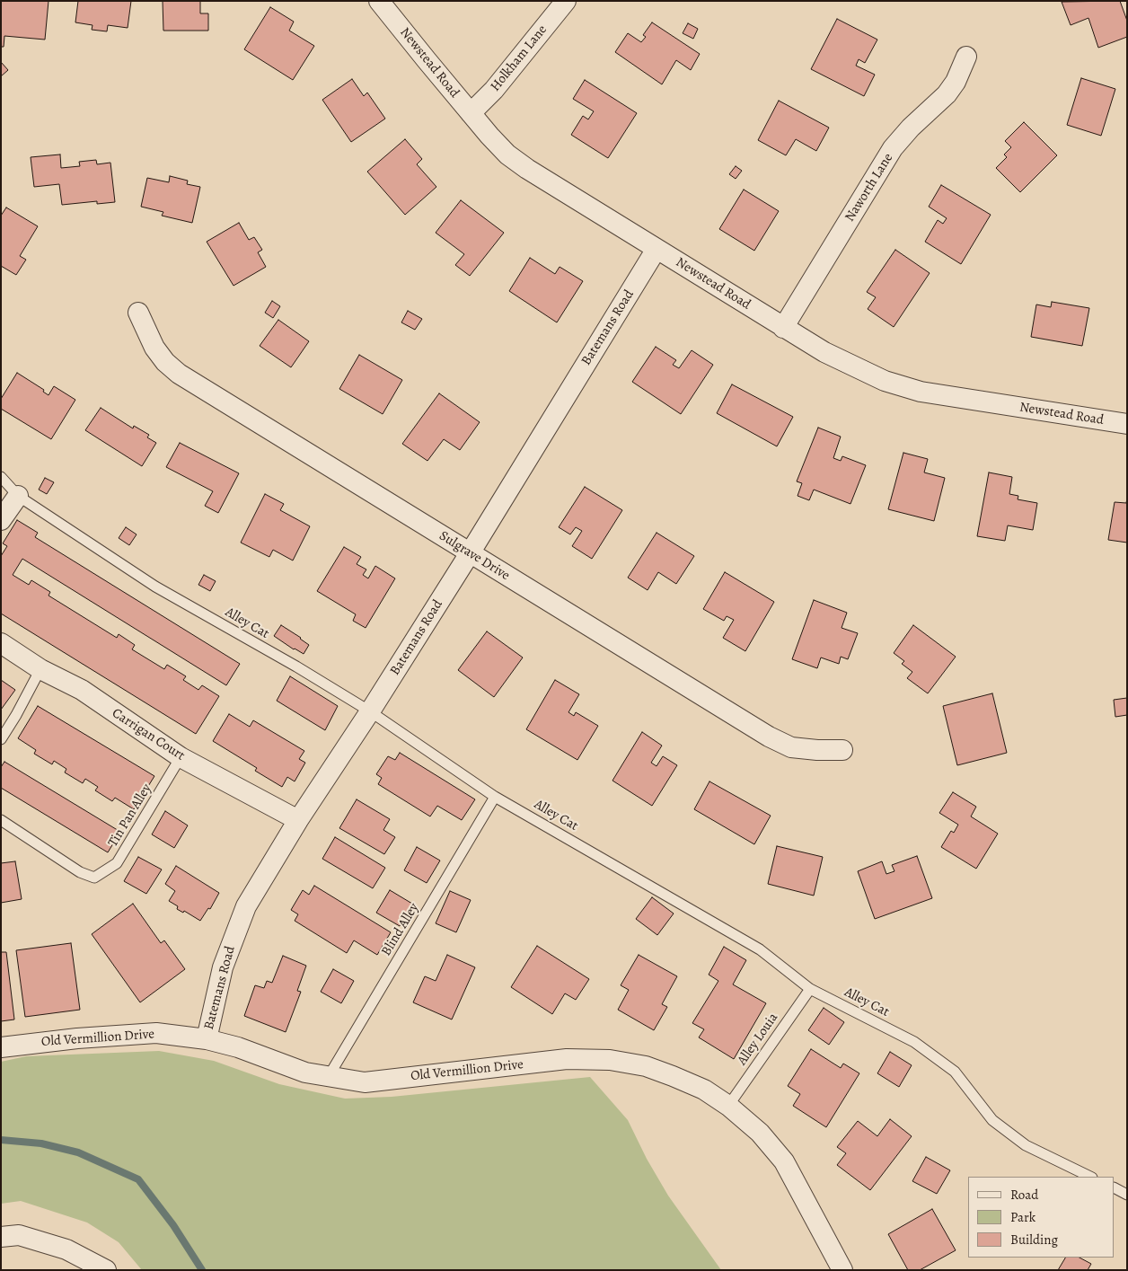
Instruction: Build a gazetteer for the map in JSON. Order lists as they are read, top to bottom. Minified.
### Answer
{"streets":{"street":["Holkham Lane","Newstead Road","Naworth Lane","Batemans Road","Sulgrave Drive","Carrigan Court","Old Vermillion Drive"],"lane":["Alley Cat","Tin Pan Alley","Blind Alley","Alley Louia"]},"crossings":[["Holkham Lane","Newstead Road"],["Newstead Road","Naworth Lane"],["Newstead Road","Batemans Road"],["Batemans Road","Sulgrave Drive"],["Batemans Road","Alley Cat"],["Batemans Road","Carrigan Court"],["Batemans Road","Old Vermillion Drive"],["Alley Cat","Blind Alley"],["Alley Cat","Alley Louia"],["Carrigan Court","Tin Pan Alley"],["Blind Alley","Old Vermillion Drive"],["Old Vermillion Drive","Alley Louia"]],"legend":["Road","Park","Building"]}
